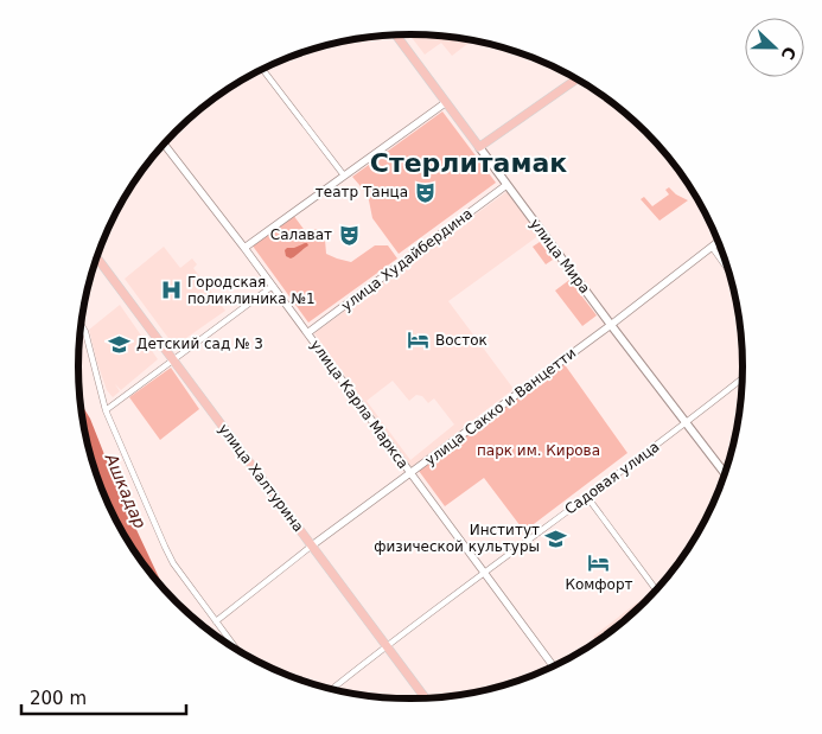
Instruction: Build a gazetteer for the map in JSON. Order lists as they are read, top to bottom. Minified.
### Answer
{"streets":{"main road":["улица Мира","улица Халтурина"],"street":["улица Худайбердина","улица Карла Маркса","улица Сакко и Ванцетти","Садовая улица"]},"crossings":[["улица Мира","улица Худайбердина"],["улица Мира","улица Сакко и Ванцетти"],["улица Мира","Садовая улица"],["улица Худайбердина","улица Карла Маркса"],["улица Карла Маркса","улица Сакко и Ванцетти"],["улица Карла Маркса","Садовая улица"],["улица Сакко и Ванцетти","улица Халтурина"],["улица Халтурина","Садовая улица"]],"districts":["Стерлитамак"],"water":["Ашкадар"],"parks":["парк им. Кирова"],"places":{"theatre":["театр Танца","Салават"],"hospital":["Городская поликлиника №1"],"hotel":["Восток","Комфорт"],"school or university":["Детский сад № 3","Институт физической культуры"]},"scale_bar":"200 m","north":"right"}
